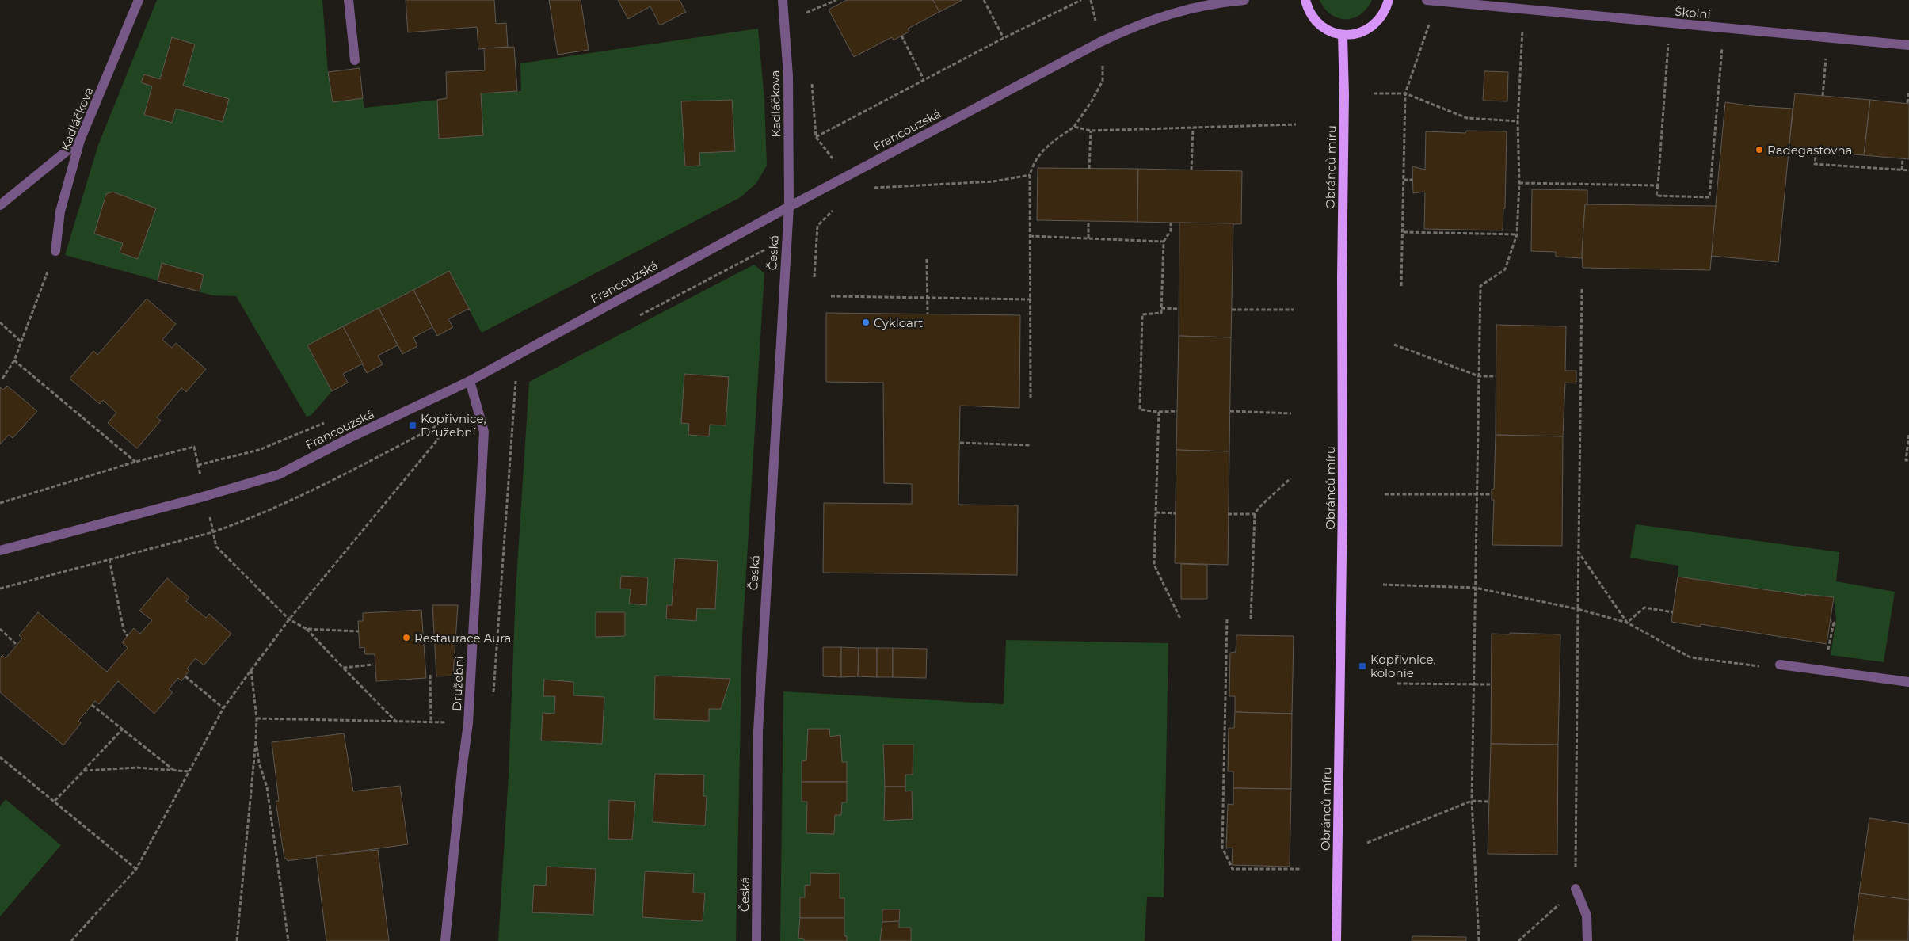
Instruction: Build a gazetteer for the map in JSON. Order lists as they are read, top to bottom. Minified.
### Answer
{"streets":{"main road":["Obránců míru"],"street":["Školní","Kadláčkova","Francouzská","Česká","Družební"]},"crossings":[["Kadláčkova","Francouzská"],["Kadláčkova","Česká"],["Francouzská","Česká"],["Francouzská","Družební"]],"places":{"other":["Radegastovna","Cykloart","Restaurace Aura"],"transit":["Kopřivnice, Družební","Kopřivnice, kolonie"]}}
